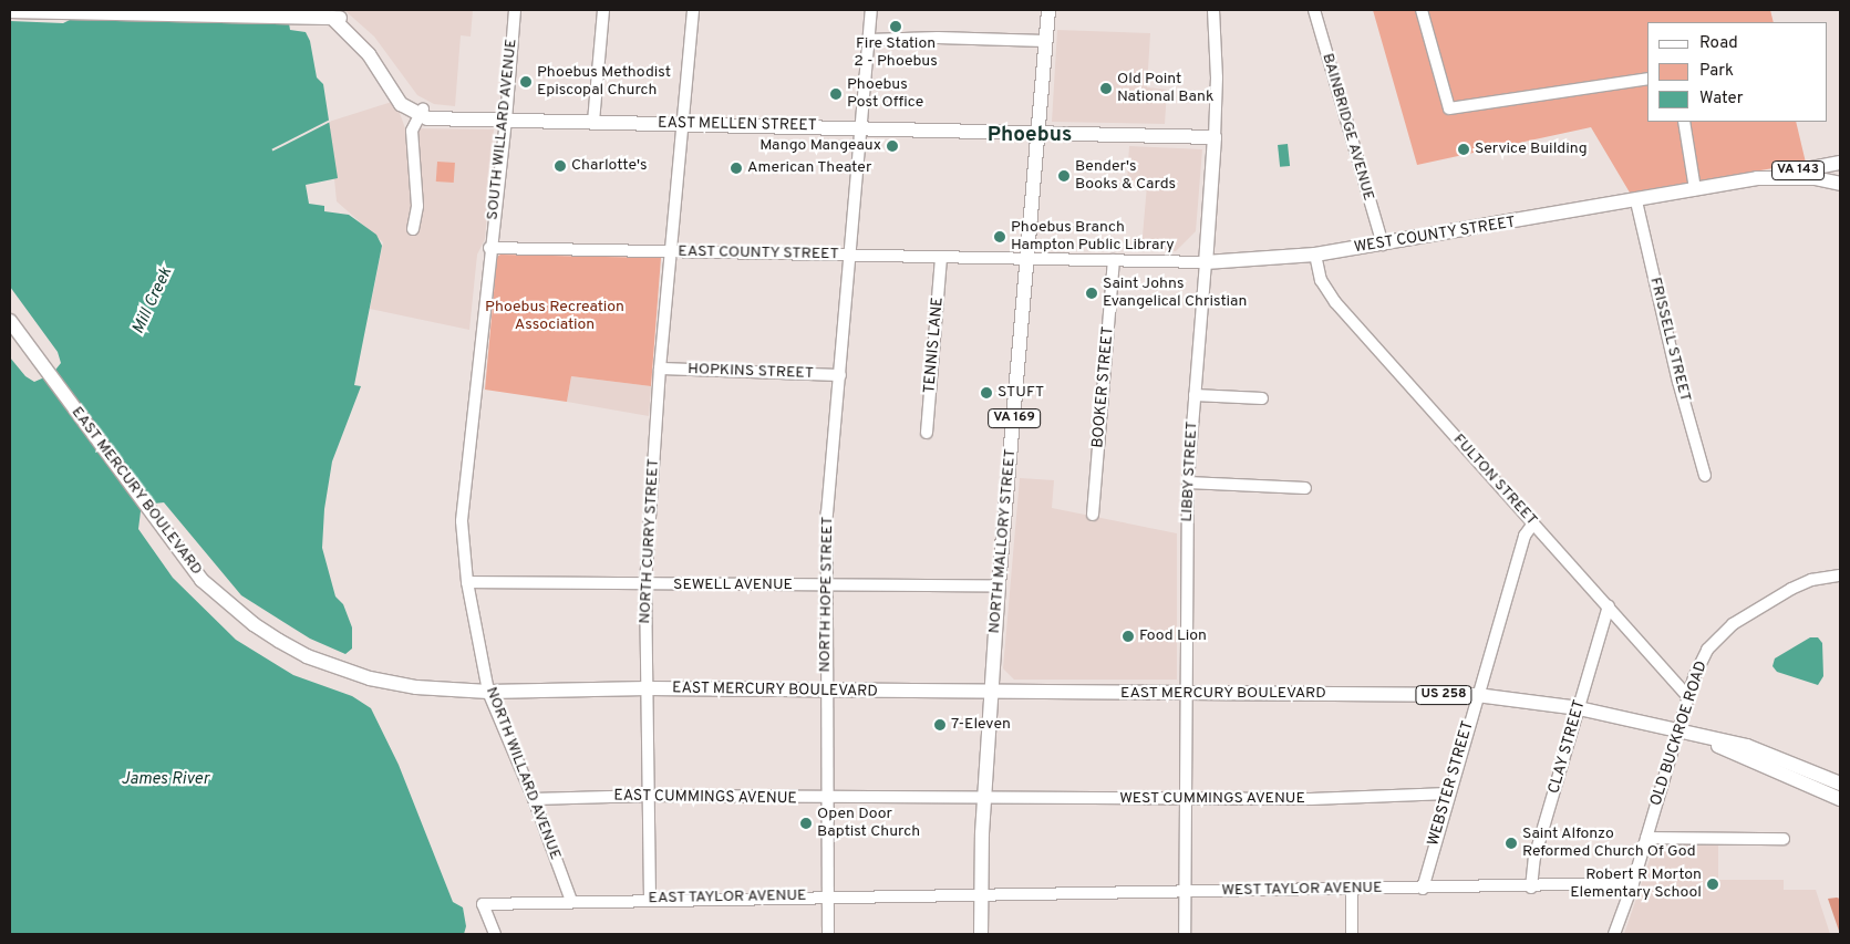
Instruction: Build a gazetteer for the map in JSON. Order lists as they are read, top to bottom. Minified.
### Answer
{"streets":{"main road":["EAST MELLEN STREET","VA 143","WEST COUNTY STREET","VA 169","LIBBY STREET","EAST MERCURY BOULEVARD","NORTH MALLORY STREET","US 258"],"street":["BAINBRIDGE AVENUE","SOUTH WILLARD AVENUE","EAST COUNTY STREET","FRISSELL STREET","TENNIS LANE","HOPKINS STREET","BOOKER STREET","FULTON STREET","NORTH CURRY STREET","SEWELL AVENUE","NORTH HOPE STREET","OLD BUCKROE ROAD","CLAY STREET","NORTH WILLARD AVENUE","WEBSTER STREET","EAST CUMMINGS AVENUE","WEST CUMMINGS AVENUE","WEST TAYLOR AVENUE","EAST TAYLOR AVENUE"]},"crossings":[["EAST MELLEN STREET","SOUTH WILLARD AVENUE"],["EAST MELLEN STREET","VA 169"],["EAST MELLEN STREET","LIBBY STREET"],["EAST MELLEN STREET","NORTH CURRY STREET"],["EAST MELLEN STREET","NORTH HOPE STREET"],["BAINBRIDGE AVENUE","WEST COUNTY STREET"],["SOUTH WILLARD AVENUE","EAST COUNTY STREET"],["SOUTH WILLARD AVENUE","NORTH WILLARD AVENUE"],["VA 143","WEST COUNTY STREET"],["WEST COUNTY STREET","EAST COUNTY STREET"],["WEST COUNTY STREET","FRISSELL STREET"],["WEST COUNTY STREET","BOOKER STREET"],["WEST COUNTY STREET","VA 169"],["WEST COUNTY STREET","LIBBY STREET"],["WEST COUNTY STREET","FULTON STREET"],["WEST COUNTY STREET","NORTH MALLORY STREET"],["EAST COUNTY STREET","TENNIS LANE"],["EAST COUNTY STREET","VA 169"],["EAST COUNTY STREET","NORTH CURRY STREET"],["EAST COUNTY STREET","NORTH MALLORY STREET"],["EAST COUNTY STREET","NORTH HOPE STREET"],["EAST COUNTY STREET","NORTH WILLARD AVENUE"],["HOPKINS STREET","NORTH CURRY STREET"],["HOPKINS STREET","NORTH HOPE STREET"],["VA 169","NORTH MALLORY STREET"],["LIBBY STREET","EAST MERCURY BOULEVARD"],["LIBBY STREET","WEST CUMMINGS AVENUE"],["LIBBY STREET","WEST TAYLOR AVENUE"],["FULTON STREET","OLD BUCKROE ROAD"],["FULTON STREET","CLAY STREET"],["FULTON STREET","WEBSTER STREET"],["EAST MERCURY BOULEVARD","NORTH CURRY STREET"],["EAST MERCURY BOULEVARD","NORTH MALLORY STREET"],["EAST MERCURY BOULEVARD","NORTH HOPE STREET"],["EAST MERCURY BOULEVARD","OLD BUCKROE ROAD"],["EAST MERCURY BOULEVARD","CLAY STREET"],["EAST MERCURY BOULEVARD","NORTH WILLARD AVENUE"],["EAST MERCURY BOULEVARD","WEBSTER STREET"],["NORTH CURRY STREET","SEWELL AVENUE"],["NORTH CURRY STREET","EAST CUMMINGS AVENUE"],["NORTH CURRY STREET","EAST TAYLOR AVENUE"],["NORTH MALLORY STREET","SEWELL AVENUE"],["NORTH MALLORY STREET","EAST CUMMINGS AVENUE"],["NORTH MALLORY STREET","WEST CUMMINGS AVENUE"],["NORTH MALLORY STREET","WEST TAYLOR AVENUE"],["NORTH MALLORY STREET","EAST TAYLOR AVENUE"],["SEWELL AVENUE","NORTH HOPE STREET"],["SEWELL AVENUE","NORTH WILLARD AVENUE"],["NORTH HOPE STREET","EAST CUMMINGS AVENUE"],["NORTH HOPE STREET","EAST TAYLOR AVENUE"],["OLD BUCKROE ROAD","WEST TAYLOR AVENUE"],["CLAY STREET","WEST TAYLOR AVENUE"],["NORTH WILLARD AVENUE","EAST CUMMINGS AVENUE"],["NORTH WILLARD AVENUE","EAST TAYLOR AVENUE"],["WEBSTER STREET","WEST CUMMINGS AVENUE"],["WEBSTER STREET","WEST TAYLOR AVENUE"],["EAST CUMMINGS AVENUE","WEST CUMMINGS AVENUE"],["WEST TAYLOR AVENUE","EAST TAYLOR AVENUE"]],"districts":["Phoebus"],"water":["Mill Creek","James River"],"parks":["Phoebus Recreation Association"],"places":["Fire Station 2 - Phoebus","Phoebus Methodist Episcopal Church","Old Point National Bank","Phoebus Post Office","Mango Mangeaux","Service Building","Charlotte's","American Theater","Bender's Books & Cards","Phoebus Branch Hampton Public Library","Saint Johns Evangelical Christian","STUFT","Food Lion","7-Eleven","Open Door Baptist Church","Saint Alfonzo Reformed Church Of God","Robert R Morton Elementary School"],"legend":["Road","Park","Water"]}
